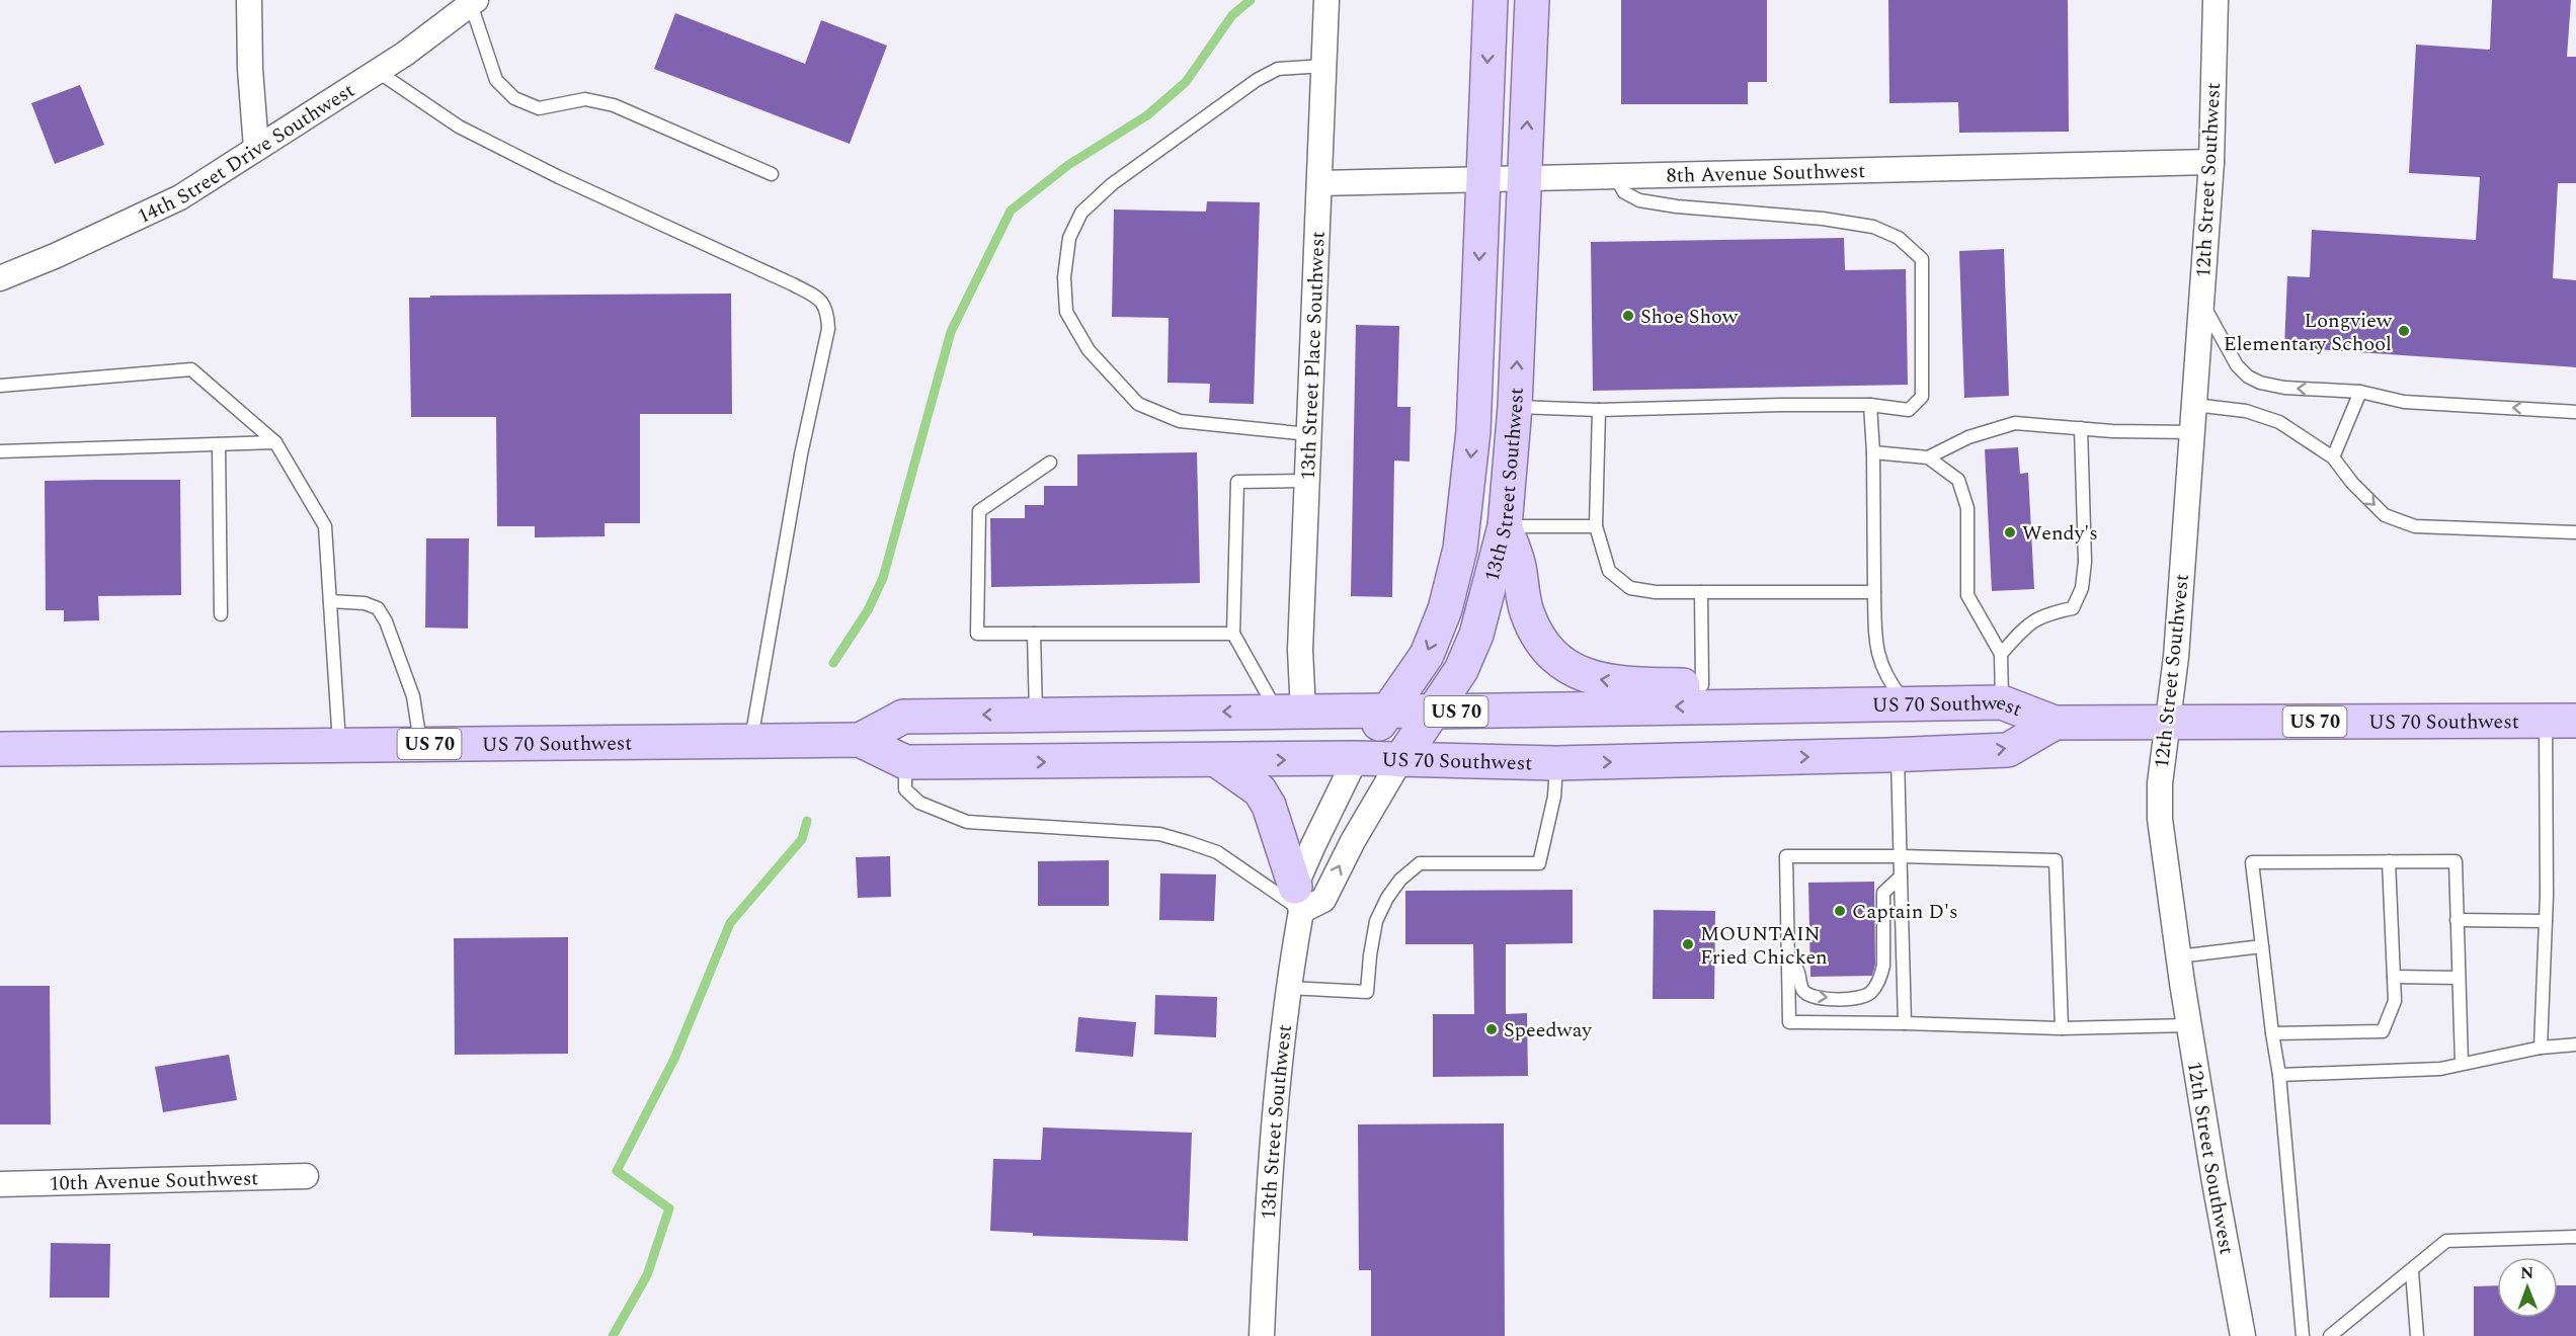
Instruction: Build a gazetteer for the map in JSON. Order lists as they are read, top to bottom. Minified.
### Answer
{"streets":{"main road":["13th Street Southwest","US 70 Southwest","US 70"],"street":["14th Street Drive Southwest","8th Avenue Southwest","12th Street Southwest","13th Street Place Southwest","10th Avenue Southwest"]},"crossings":[["8th Avenue Southwest","12th Street Southwest"],["8th Avenue Southwest","13th Street Place Southwest"],["8th Avenue Southwest","13th Street Southwest"],["12th Street Southwest","US 70 Southwest"],["13th Street Place Southwest","US 70 Southwest"],["13th Street Southwest","US 70 Southwest"]],"places":["Shoe Show","Longview Elementary School","Wendy's","Captain D's","MOUNTAIN Fried Chicken","Speedway"],"north":"top"}
